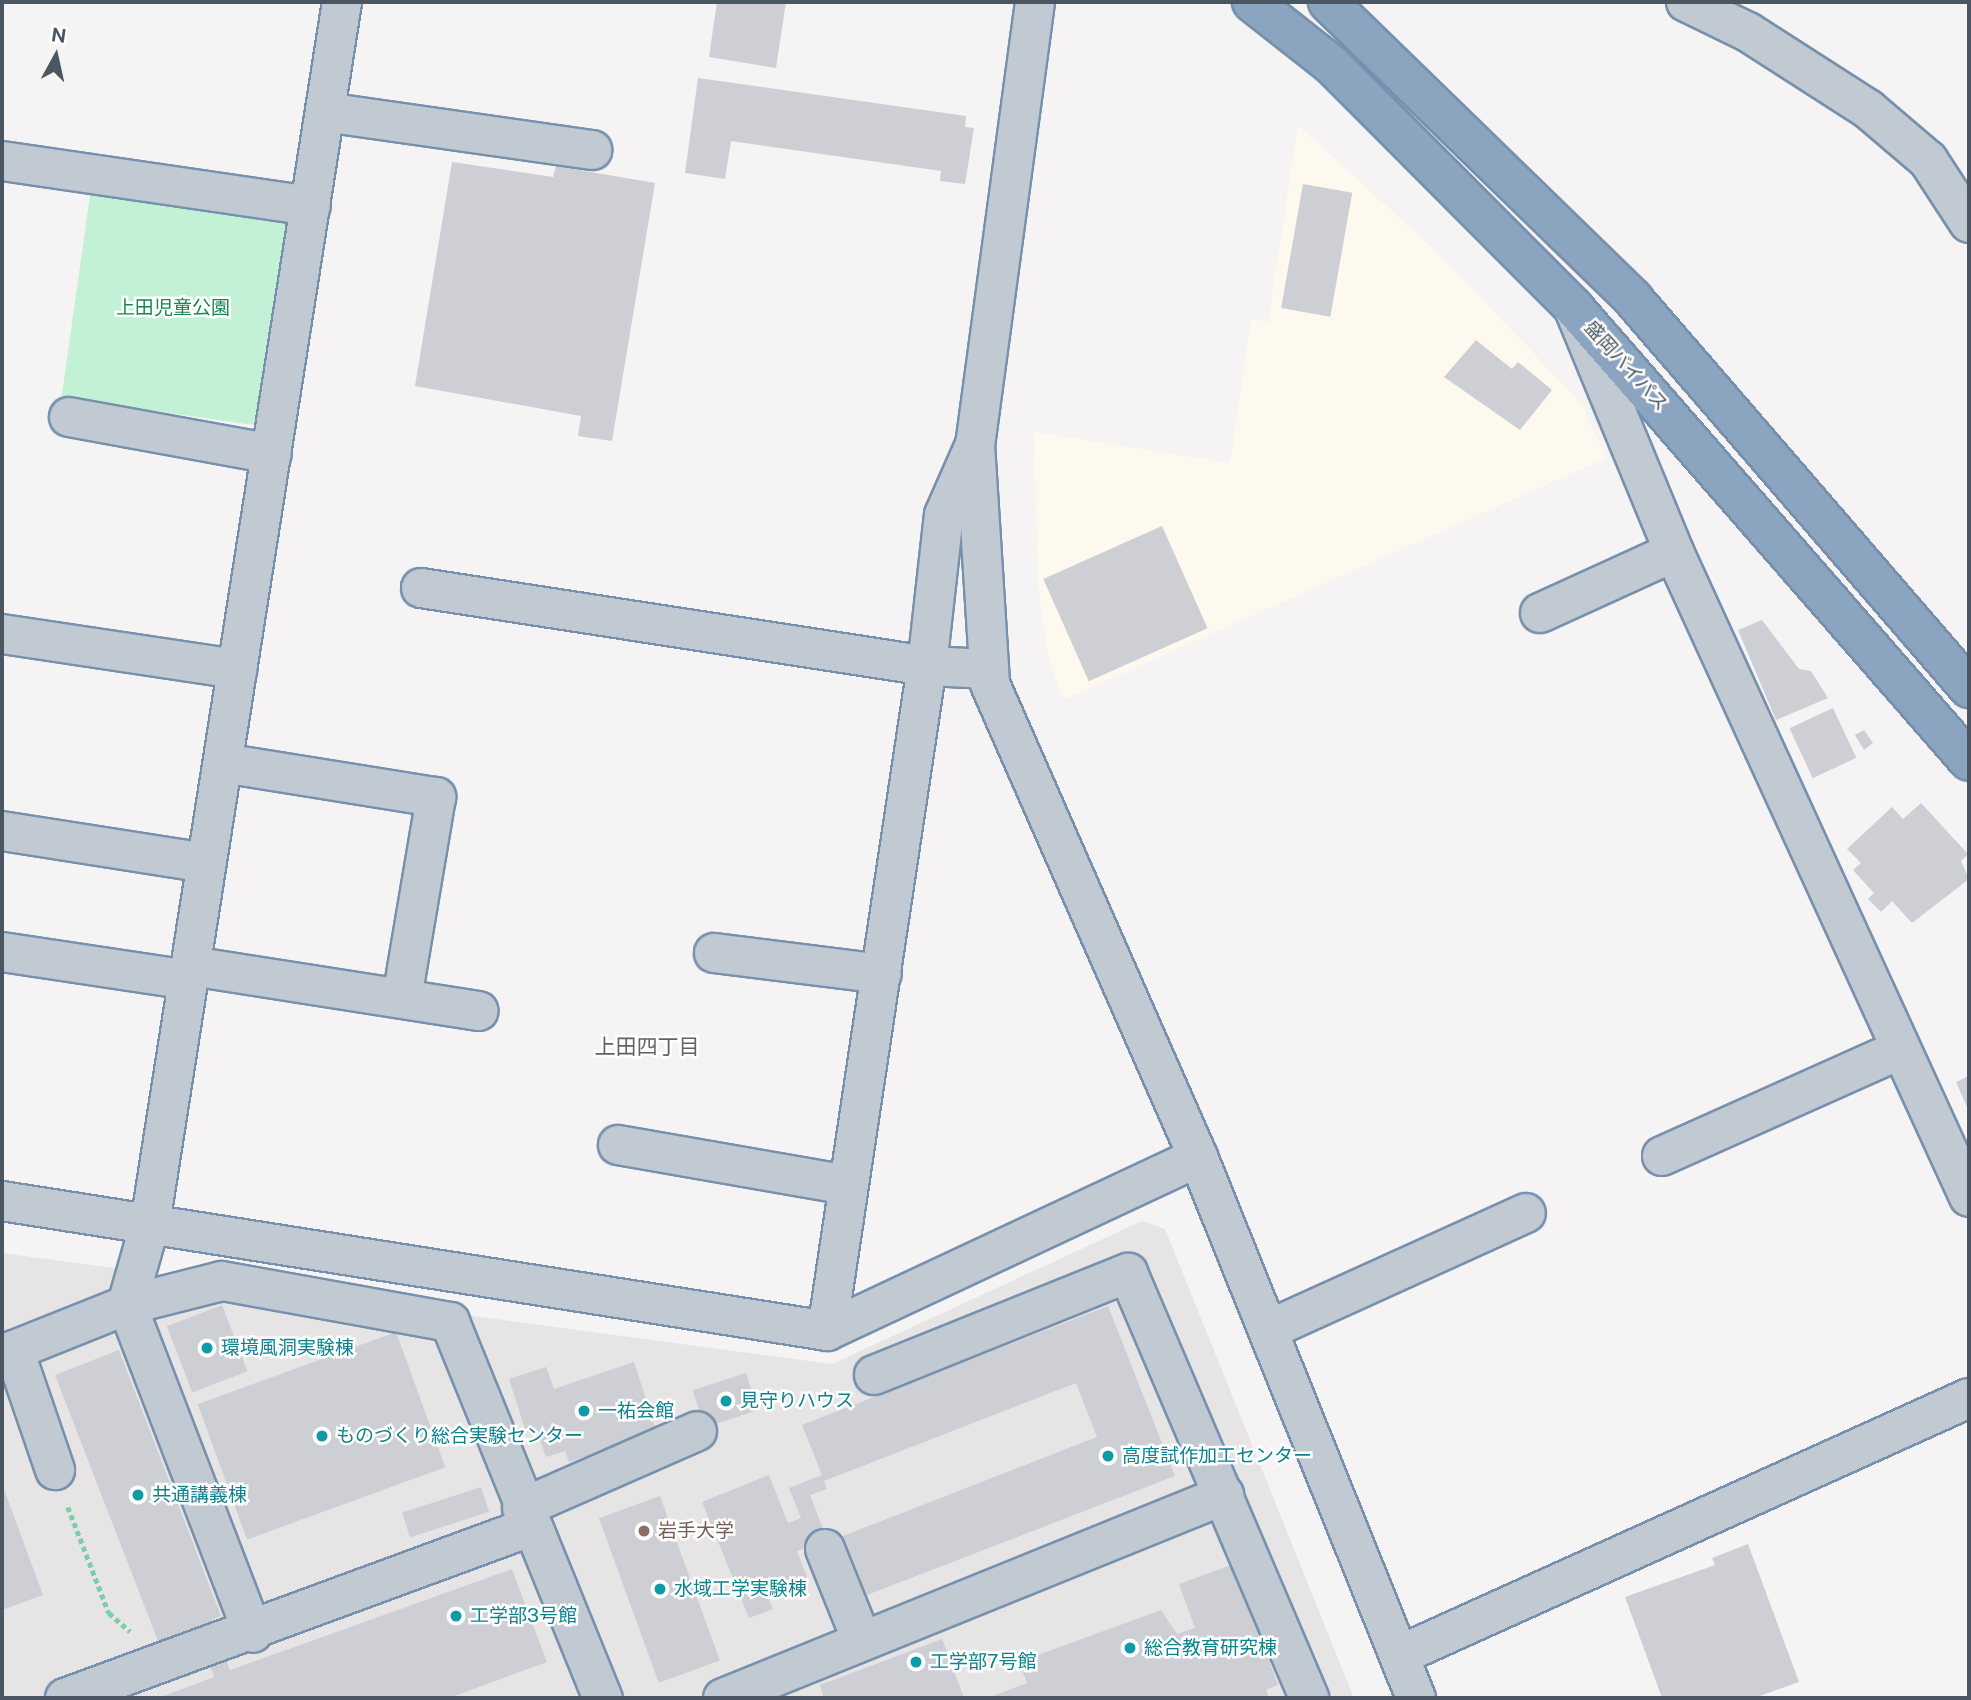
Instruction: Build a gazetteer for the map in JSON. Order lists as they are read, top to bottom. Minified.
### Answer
{"streets":{"highway":["盛岡バイパス"]},"districts":["上田四丁目"],"parks":["上田児童公園"],"places":["環境風洞実験棟","見守りハウス","一祐会館","ものづくり総合実験センター","高度試作加工センター","共通講義棟","岩手大学","水域工学実験棟","工学部3号館","総合教育研究棟","工学部7号館"],"north":"top"}
